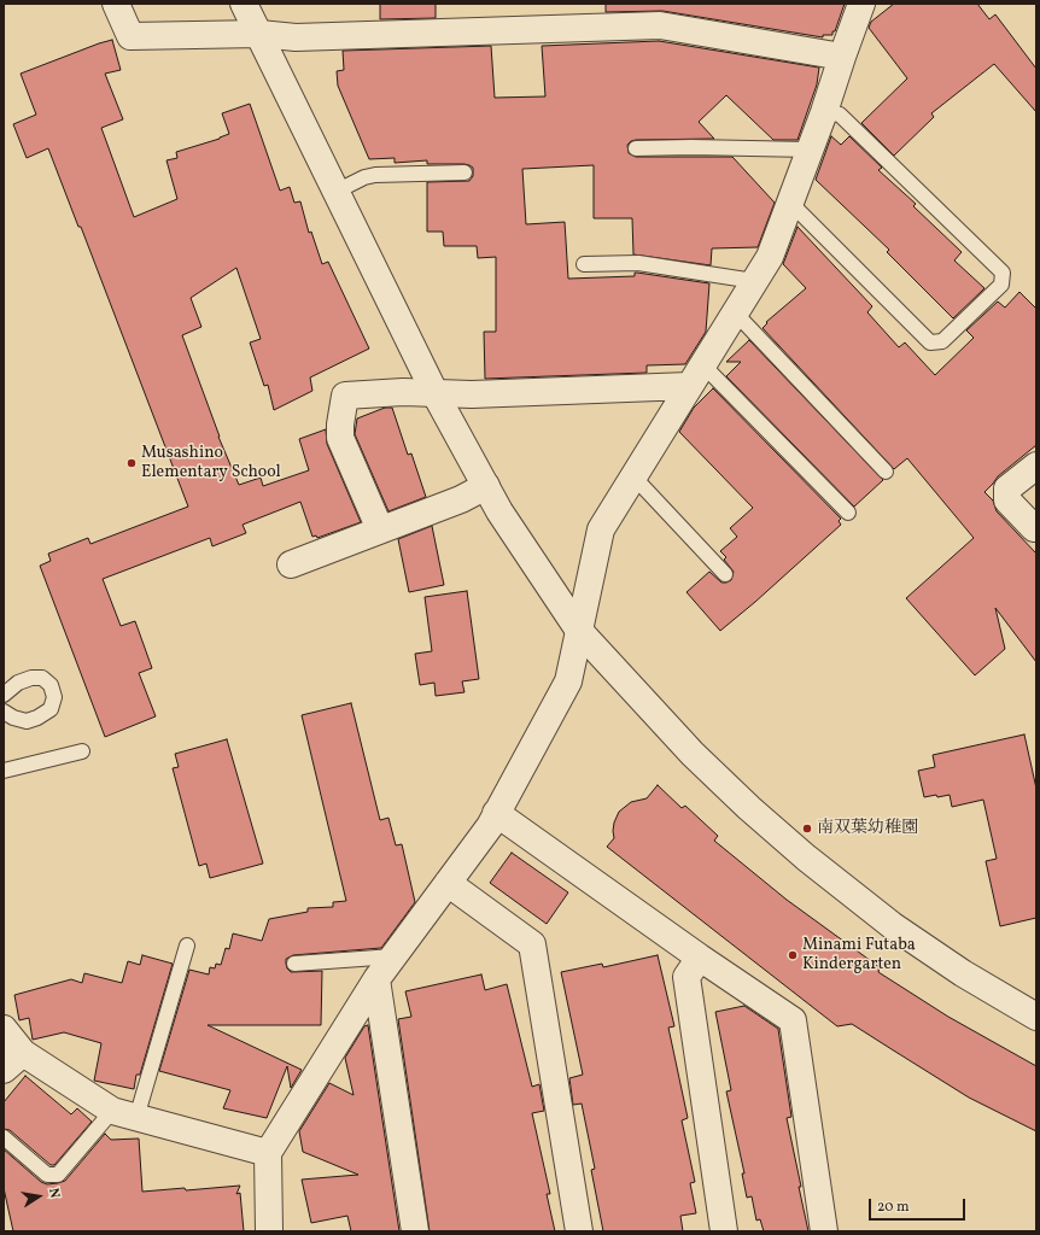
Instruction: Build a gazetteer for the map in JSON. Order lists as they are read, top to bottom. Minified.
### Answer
{"places":["Musashino Elementary School","南双葉幼稚園","Minami Futaba Kindergarten"],"scale_bar":"20 m","north":"right"}
